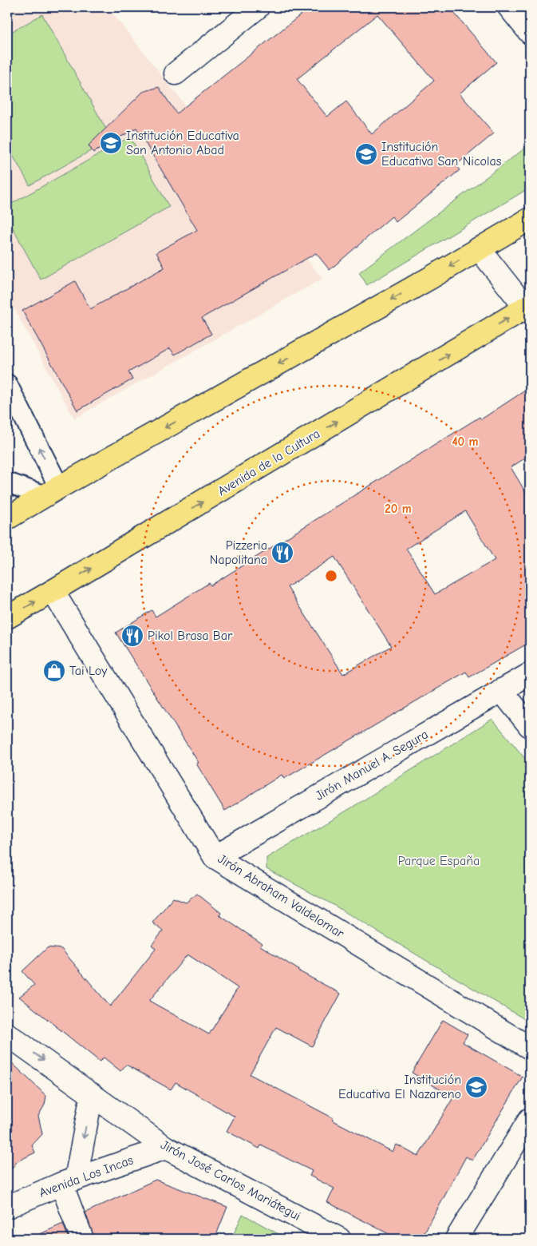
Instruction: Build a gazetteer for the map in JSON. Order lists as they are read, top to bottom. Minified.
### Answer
{"streets":{"highway":["Avenida de la Cultura"],"street":["Jirón Manuel A. Segura","Jirón Abraham Valdelomar","Avenida Los Incas","Jirón José Carlos Mariátegui"]},"crossings":[["Avenida de la Cultura","Jirón Abraham Valdelomar"],["Jirón Manuel A. Segura","Jirón Abraham Valdelomar"],["Avenida Los Incas","Jirón José Carlos Mariátegui"]],"parks":["Parque España"],"places":{"school or university":["Institución Educativa San Antonio Abad","Institución Educativa San Nicolas","Institución Educativa El Nazareno"],"restaurant":["Pizzeria Napolitana","Pikol Brasa Bar"],"shop":["Tai Loy"]},"rings":["40 m","20 m"]}
